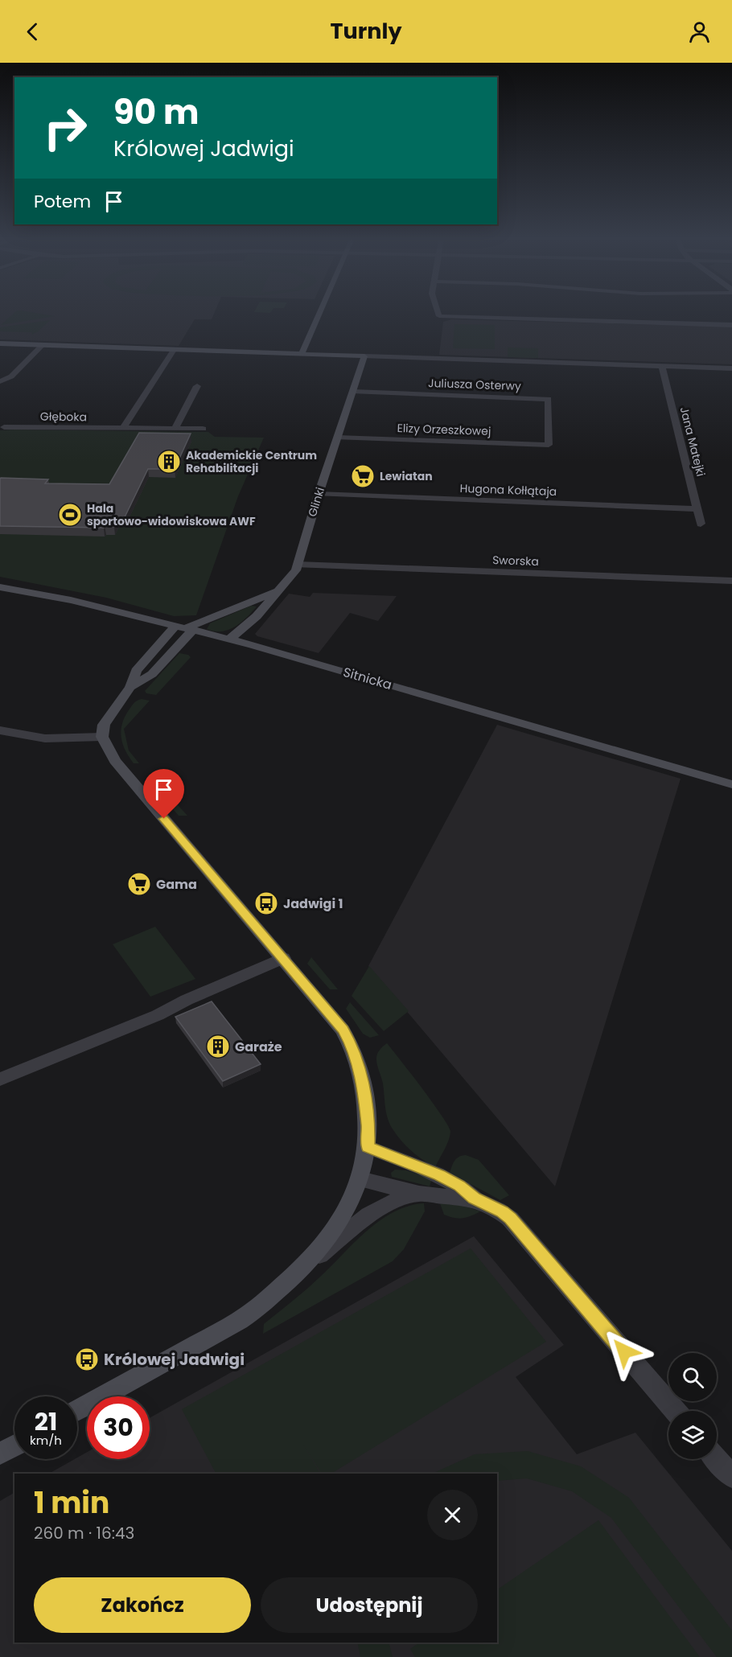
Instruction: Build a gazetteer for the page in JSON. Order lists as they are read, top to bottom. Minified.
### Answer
{"streets":{"street":["Juliusza Osterwy","Głęboka","Elizy Orzeszkowej","Jana Matejki","Hugona Kołłątaja","Glinki","Sworska","Sitnicka"]},"crossings":[["Juliusza Osterwy","Elizy Orzeszkowej"],["Juliusza Osterwy","Glinki"],["Elizy Orzeszkowej","Glinki"],["Jana Matejki","Hugona Kołłątaja"],["Hugona Kołłątaja","Glinki"],["Glinki","Sworska"],["Glinki","Sitnicka"]],"places":{"building":["Akademickie Centrum Rehabilitacji","Garaże"],"supermarket":["Lewiatan","Gama"],"sports":["Hala sportowo-widowiskowa AWF"],"bus stop":["Jadwigi 1","Królowej Jadwigi"]},"page":{"header":"Turnly","turn":["90 m","Królowej Jadwigi"],"then":"Potem","speed":"21 km/h","limit":"30","heading":["1 min","260 m · 16:43"],"buttons":["Zakończ","Udostępnij"]}}
